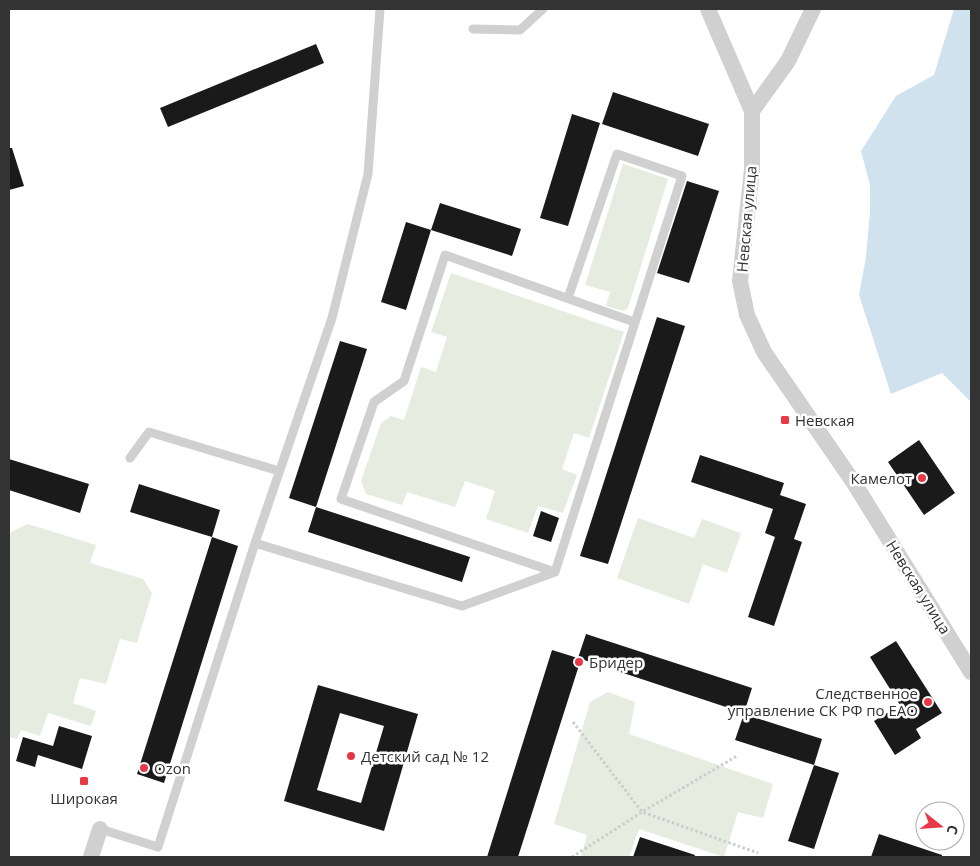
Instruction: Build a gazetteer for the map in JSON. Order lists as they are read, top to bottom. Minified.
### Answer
{"streets":{"street":["Невская улица"]},"places":{"transit":["Невская","Широкая"],"other":["Камелот","Бридер","Следственное управление СК РФ по ЕАО","Детский сад № 12","Ozon"]},"north":"right"}
